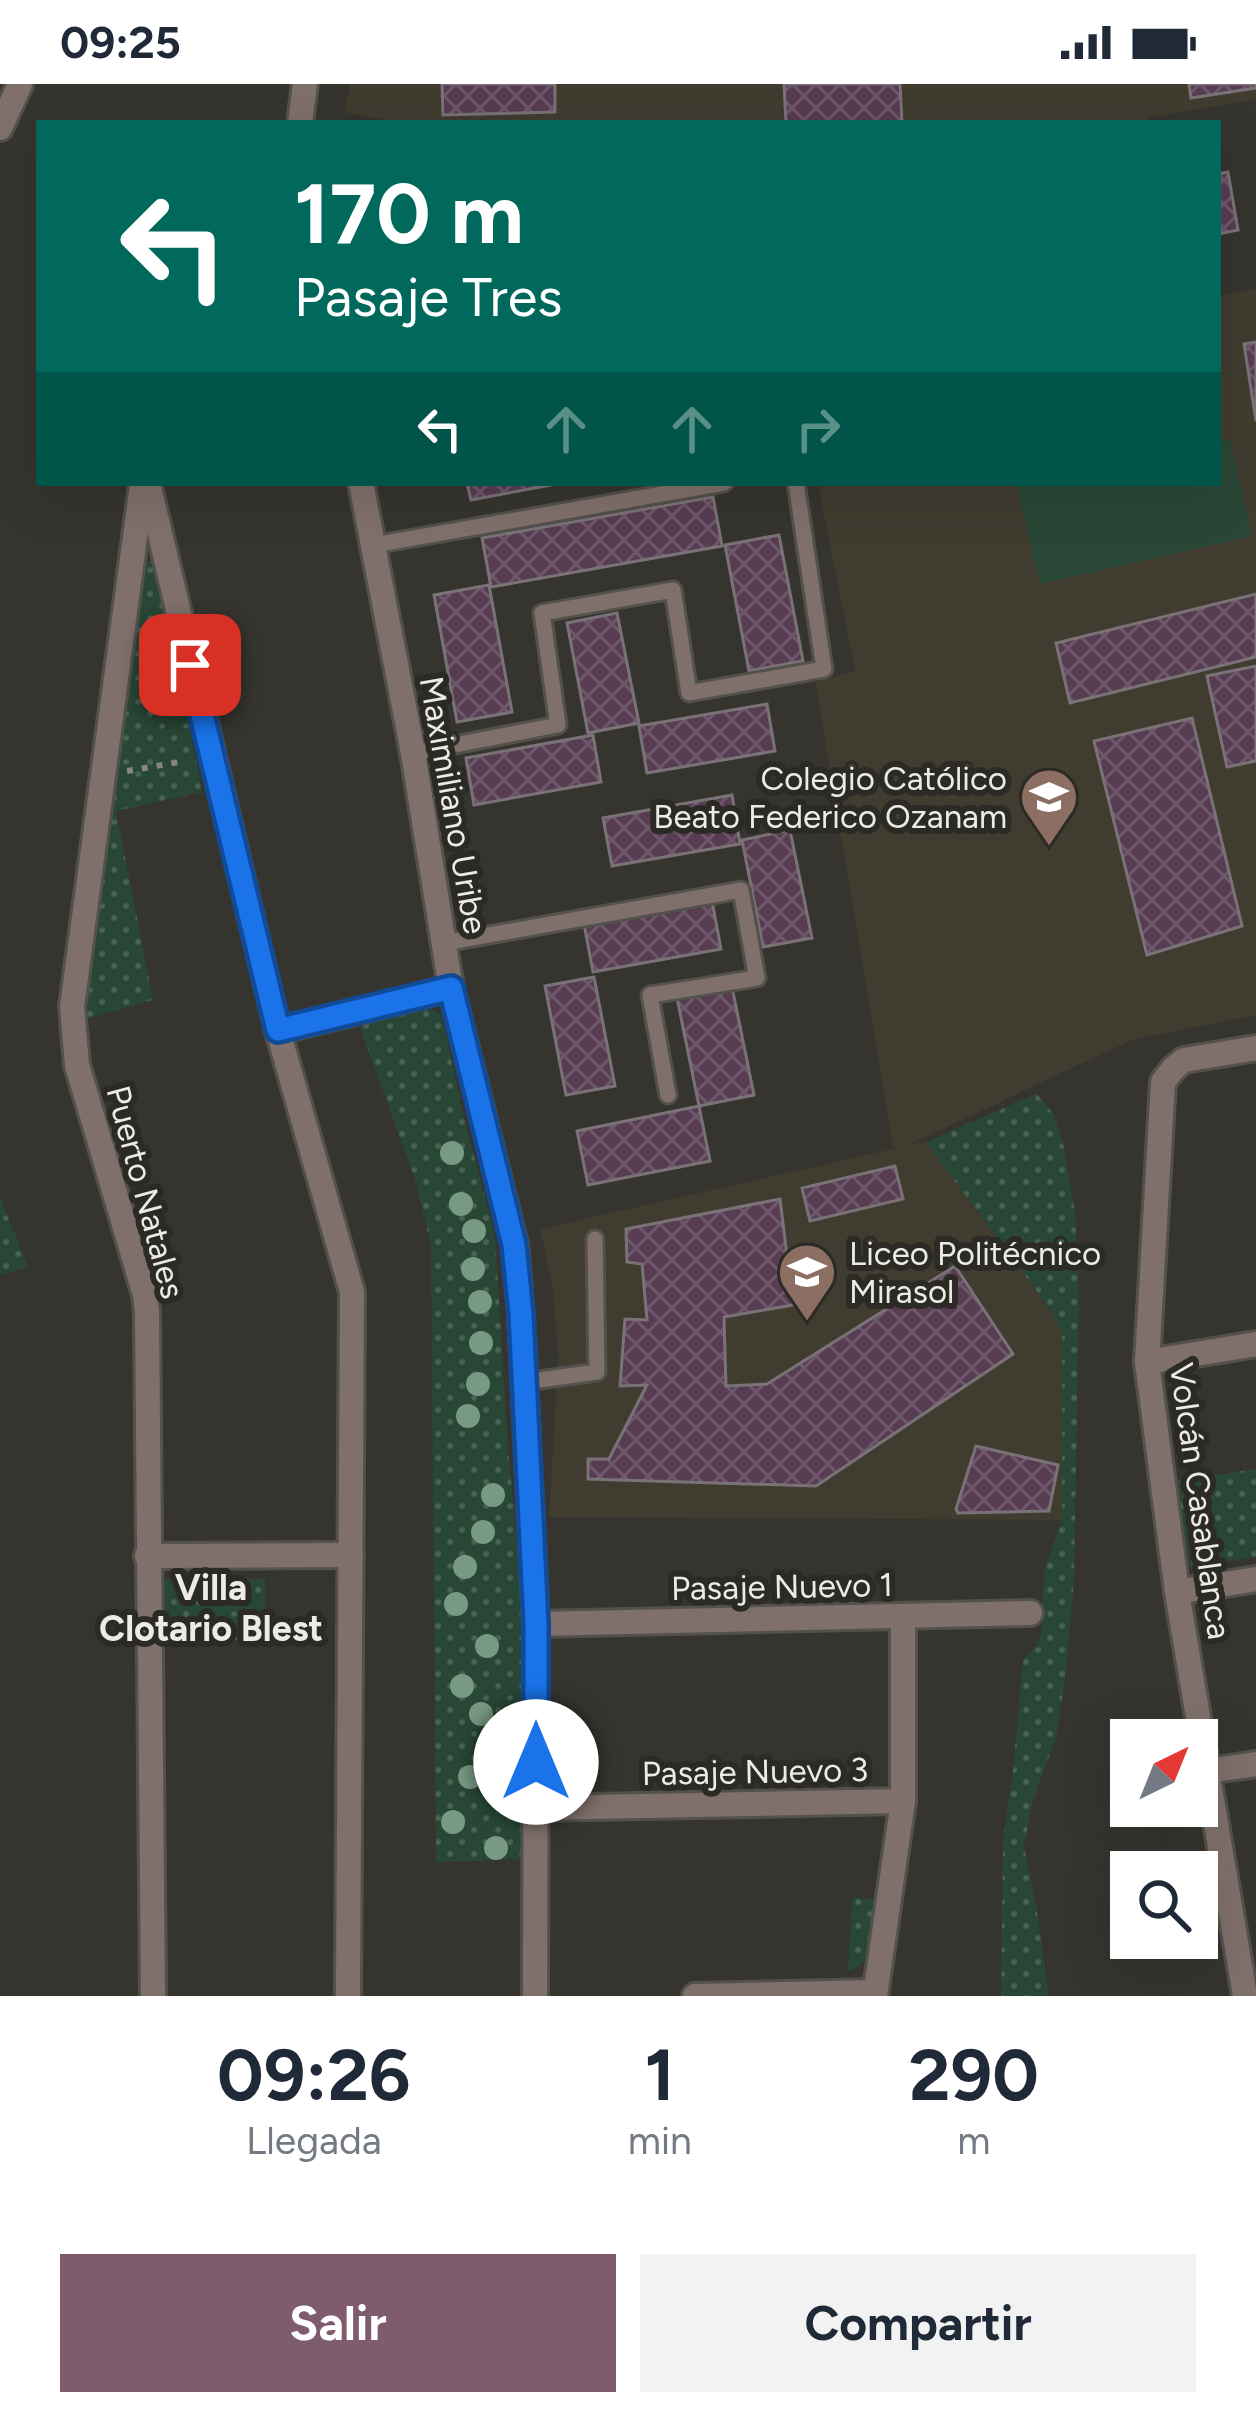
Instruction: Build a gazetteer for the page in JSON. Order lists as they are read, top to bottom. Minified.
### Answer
{"streets":{"street":["Maximiliano Uribe","Puerto Natales","Volcán Casablanca","Pasaje Nuevo 1","Pasaje Nuevo 3"]},"crossings":[["Maximiliano Uribe","Pasaje Nuevo 1"],["Maximiliano Uribe","Pasaje Nuevo 3"]],"districts":["Villa Clotario Blest"],"places":{"school or university":["Colegio Católico Beato Federico Ozanam","Liceo Politécnico Mirasol"]},"north":"top right","page":{"status":"09:25","turn":["170 m","Pasaje Tres"],"eta":["09:26","Llegada","1","min","290","m"],"buttons":["Salir","Compartir"]}}
